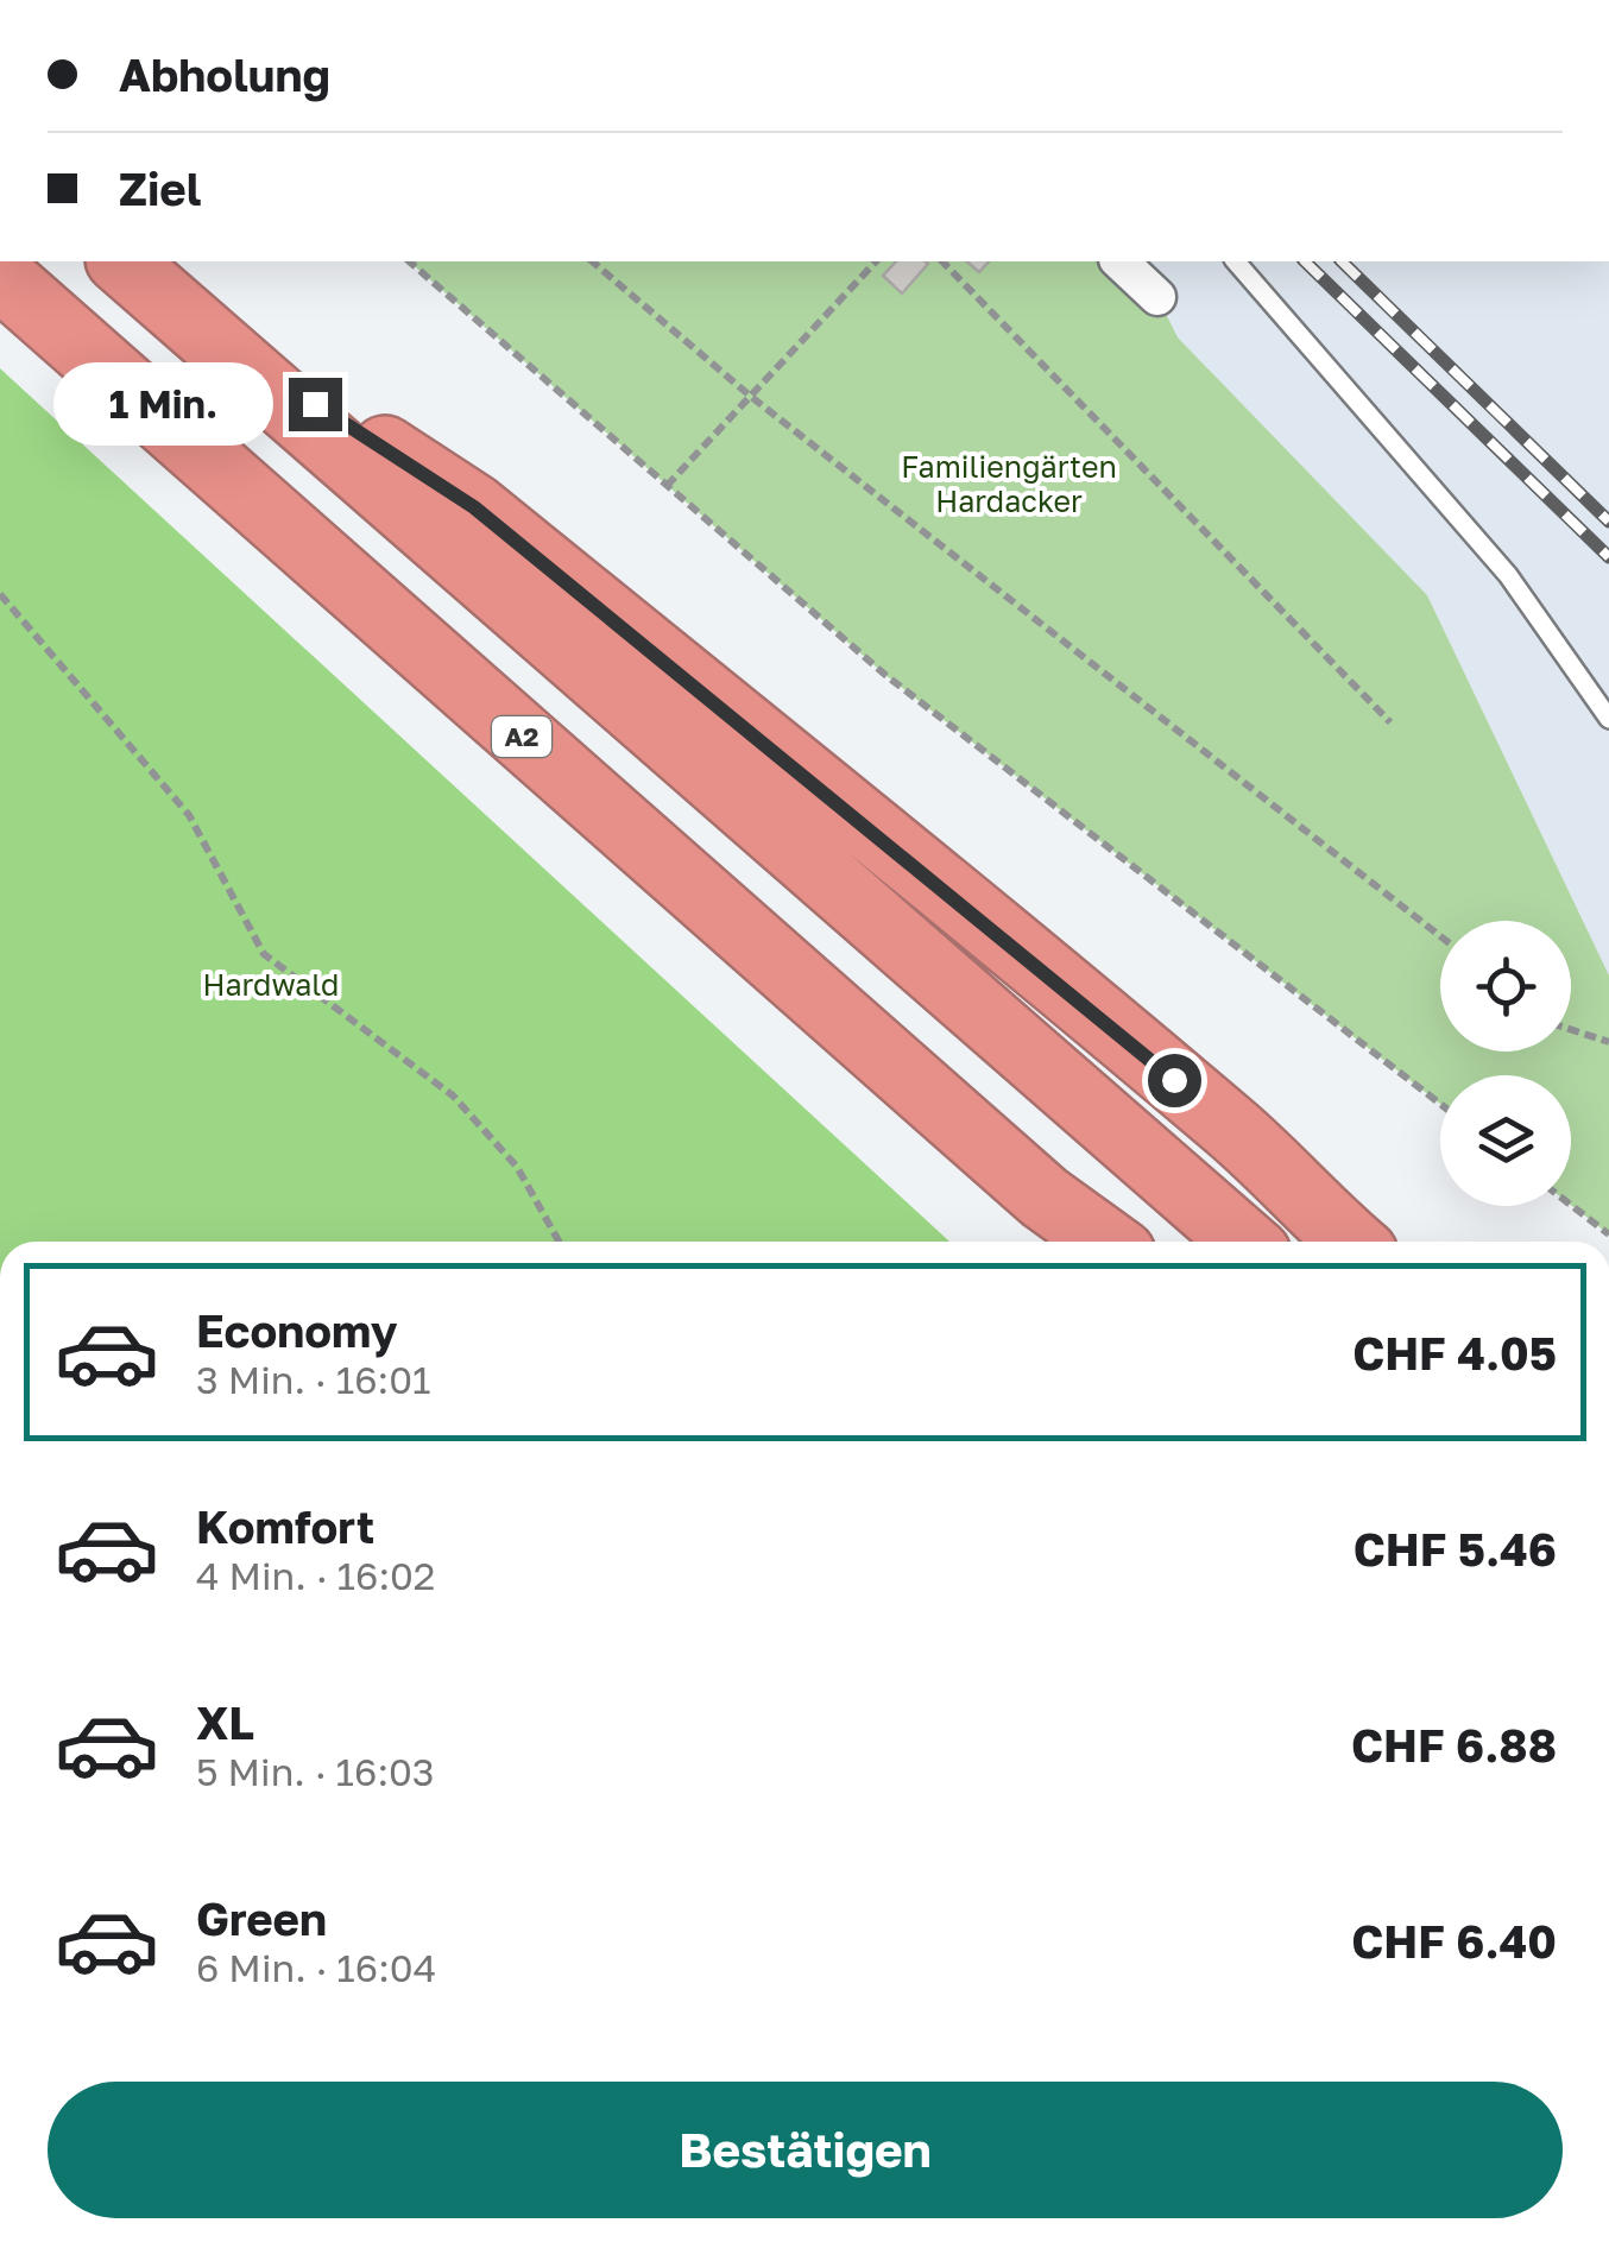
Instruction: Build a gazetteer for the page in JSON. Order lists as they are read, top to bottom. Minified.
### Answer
{"streets":{"highway":["A2"]},"parks":["Familiengärten Hardacker","Hardwald"],"page":{"banner":["Abholung","Ziel"],"bubble":"1 Min.","list":[{"name":"Economy","note":"3 Min. · 16:01","value":"CHF 4.05"},{"name":"Komfort","note":"4 Min. · 16:02","value":"CHF 5.46"},{"name":"XL","note":"5 Min. · 16:03","value":"CHF 6.88"},{"name":"Green","note":"6 Min. · 16:04","value":"CHF 6.40"}],"buttons":"Bestätigen"}}
